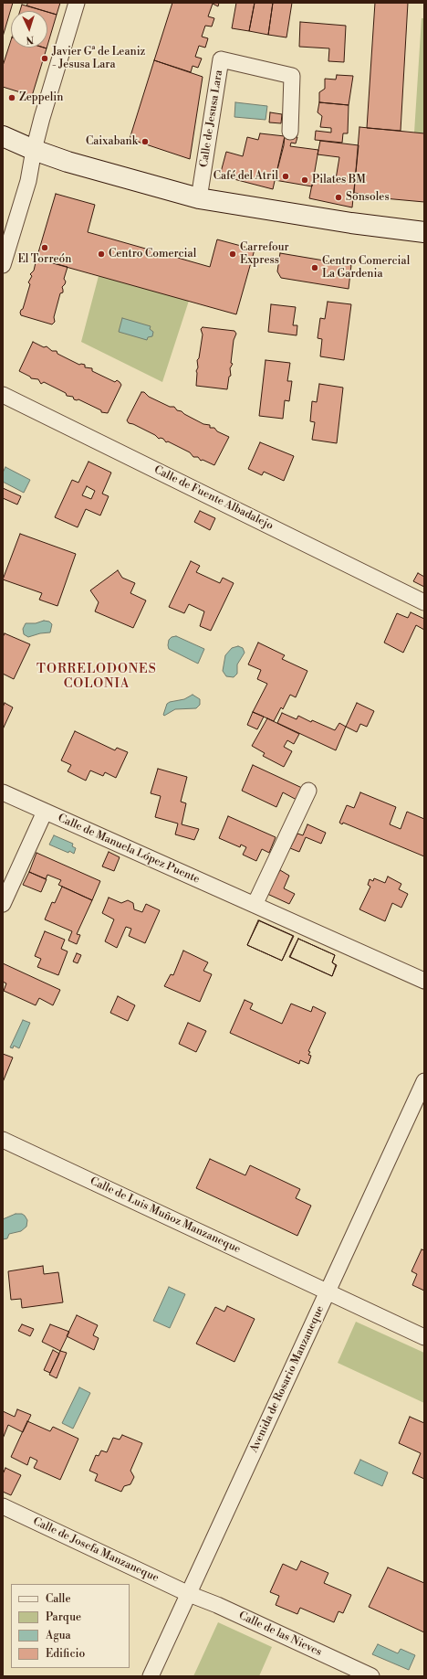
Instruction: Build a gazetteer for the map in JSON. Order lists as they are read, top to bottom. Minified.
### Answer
{"streets":{"street":["Calle de Jesusa Lara","Calle de Fuente Albadalejo","Calle de Manuela López Puente","Calle de Luis Muñoz Manzaneque","Avenida de Rosario Manzaneque","Calle de Josefa Manzaneque","Calle de las Nieves"]},"crossings":[["Calle de Luis Muñoz Manzaneque","Avenida de Rosario Manzaneque"],["Avenida de Rosario Manzaneque","Calle de Josefa Manzaneque"],["Avenida de Rosario Manzaneque","Calle de las Nieves"],["Calle de Josefa Manzaneque","Calle de las Nieves"]],"districts":["TORRELODONES COLONIA"],"places":["Javier Gª de Leaniz - Jesusa Lara","Zeppelin","Caixabank","Café del Atril","Pilates BM","Sonsoles","El Torreón","Centro Comercial","Carrefour Express","Centro Comercial La Gardenia"],"legend":["Calle","Parque","Agua","Edificio"],"north":"bottom"}
